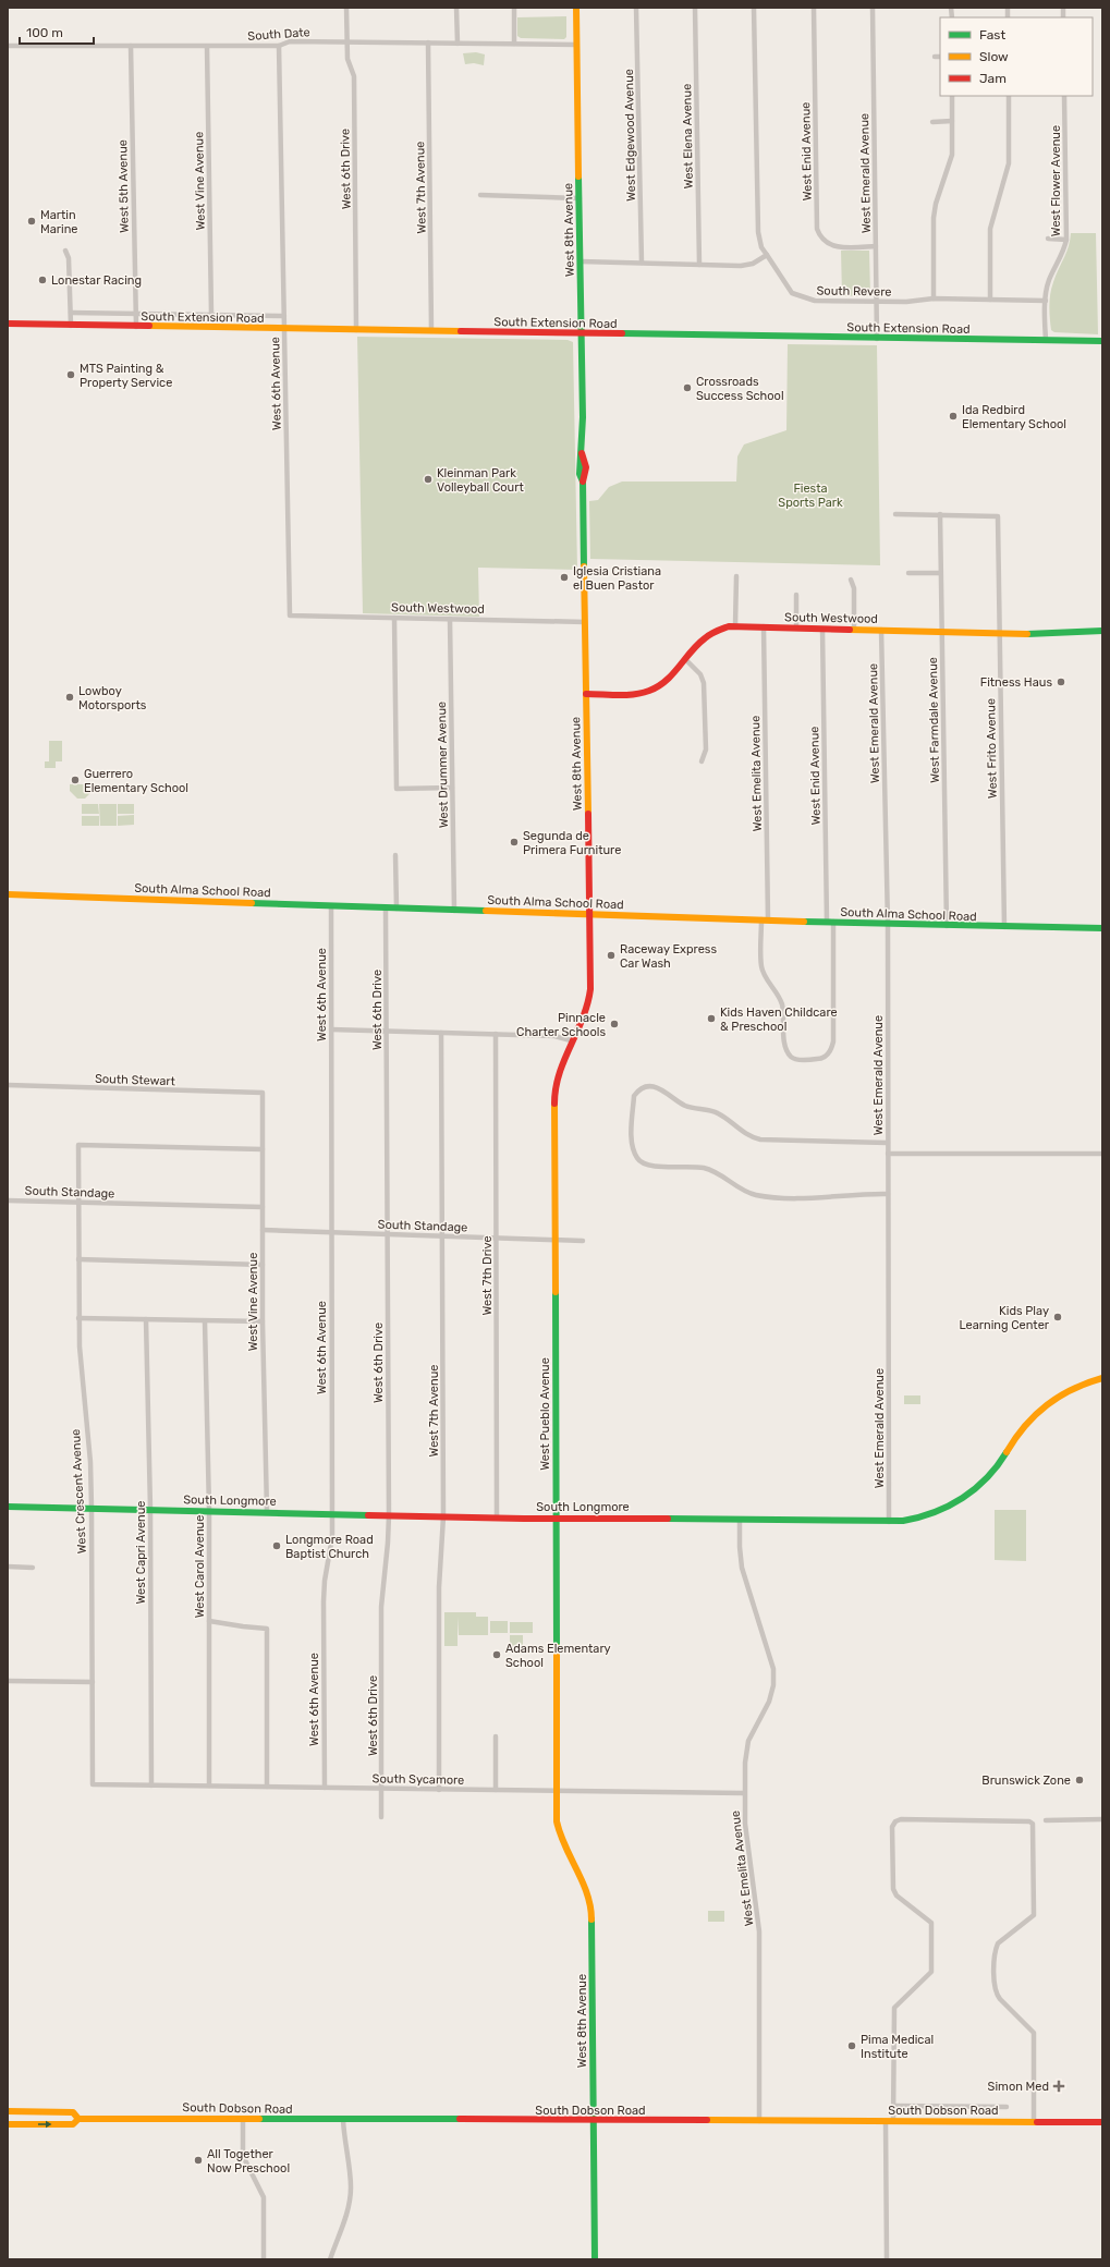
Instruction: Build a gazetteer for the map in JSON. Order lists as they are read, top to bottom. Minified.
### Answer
{"streets":{"street":["South Date","West Edgewood Avenue","West Elena Avenue","West Enid Avenue","West 6th Drive","West Emerald Avenue","West Vine Avenue","West Flower Avenue","West 5th Avenue","West 7th Avenue","West 8th Avenue","South Revere","South Extension Road","West 6th Avenue","South Westwood","West Farmdale Avenue","West Frito Avenue","West Drummer Avenue","West Emelita Avenue","South Alma School Road","South Stewart","South Standage","West 7th Drive","West Pueblo Avenue","West Crescent Avenue","South Longmore","West Capri Avenue","West Carol Avenue","South Sycamore","South Dobson Road"]},"crossings":[["South Date","West 6th Drive"],["South Date","West Vine Avenue"],["South Date","West 5th Avenue"],["South Date","West 7th Avenue"],["South Date","West 8th Avenue"],["South Date","West 6th Avenue"],["West Enid Avenue","West Emerald Avenue"],["West Enid Avenue","South Westwood"],["West Enid Avenue","West Emelita Avenue"],["West Enid Avenue","South Alma School Road"],["West 6th Drive","South Extension Road"],["West 6th Drive","South Alma School Road"],["West 6th Drive","South Standage"],["West 6th Drive","South Longmore"],["West 6th Drive","South Sycamore"],["West Emerald Avenue","South Revere"],["West Emerald Avenue","South Extension Road"],["West Emerald Avenue","South Westwood"],["West Emerald Avenue","South Alma School Road"],["West Emerald Avenue","South Longmore"],["West Vine Avenue","South Extension Road"],["West Vine Avenue","South Stewart"],["West Vine Avenue","South Standage"],["West Vine Avenue","West Crescent Avenue"],["West Vine Avenue","South Longmore"],["West Flower Avenue","South Revere"],["West Flower Avenue","South Extension Road"],["West 5th Avenue","South Extension Road"],["West 7th Avenue","South Extension Road"],["West 7th Avenue","South Standage"],["West 7th Avenue","South Longmore"],["West 7th Avenue","South Sycamore"],["West 8th Avenue","South Extension Road"],["West 8th Avenue","South Westwood"],["West 8th Avenue","South Alma School Road"],["West 8th Avenue","West Pueblo Avenue"],["West 8th Avenue","South Sycamore"],["West 8th Avenue","South Dobson Road"],["South Extension Road","West 6th Avenue"],["West 6th Avenue","South Westwood"],["West 6th Avenue","South Alma School Road"],["West 6th Avenue","South Standage"],["West 6th Avenue","South Longmore"],["West 6th Avenue","South Sycamore"],["South Westwood","West Farmdale Avenue"],["South Westwood","West Frito Avenue"],["South Westwood","West Drummer Avenue"],["South Westwood","West Emelita Avenue"],["West Farmdale Avenue","West Frito Avenue"],["West Farmdale Avenue","South Alma School Road"],["West Frito Avenue","South Alma School Road"],["West Drummer Avenue","South Alma School Road"],["West Emelita Avenue","South Alma School Road"],["West Emelita Avenue","South Longmore"],["West Emelita Avenue","South Sycamore"],["West Emelita Avenue","South Dobson Road"],["South Standage","West 7th Drive"],["South Standage","West Pueblo Avenue"],["South Standage","West Crescent Avenue"],["West 7th Drive","South Longmore"],["West Pueblo Avenue","South Longmore"],["West Pueblo Avenue","South Sycamore"],["West Crescent Avenue","South Longmore"],["West Crescent Avenue","South Sycamore"],["South Longmore","West Capri Avenue"],["South Longmore","West Carol Avenue"],["West Capri Avenue","South Sycamore"],["West Carol Avenue","South Sycamore"]],"parks":["Fiesta Sports Park"],"places":{"other":["Martin Marine","Lonestar Racing","MTS Painting & Property Service","Crossroads Success School","Ida Redbird Elementary School","Kleinman Park Volleyball Court","Iglesia Cristiana el Buen Pastor","Fitness Haus","Lowboy Motorsports","Guerrero Elementary School","Segunda de Primera Furniture","Raceway Express Car Wash","Kids Haven Childcare & Preschool","Pinnacle Charter Schools","Kids Play Learning Center","Longmore Road Baptist Church","Adams Elementary School","Brunswick Zone","Pima Medical Institute","All Together Now Preschool"],"health":["Simon Med"]},"legend":["Fast","Slow","Jam"],"scale_bar":"100 m"}
